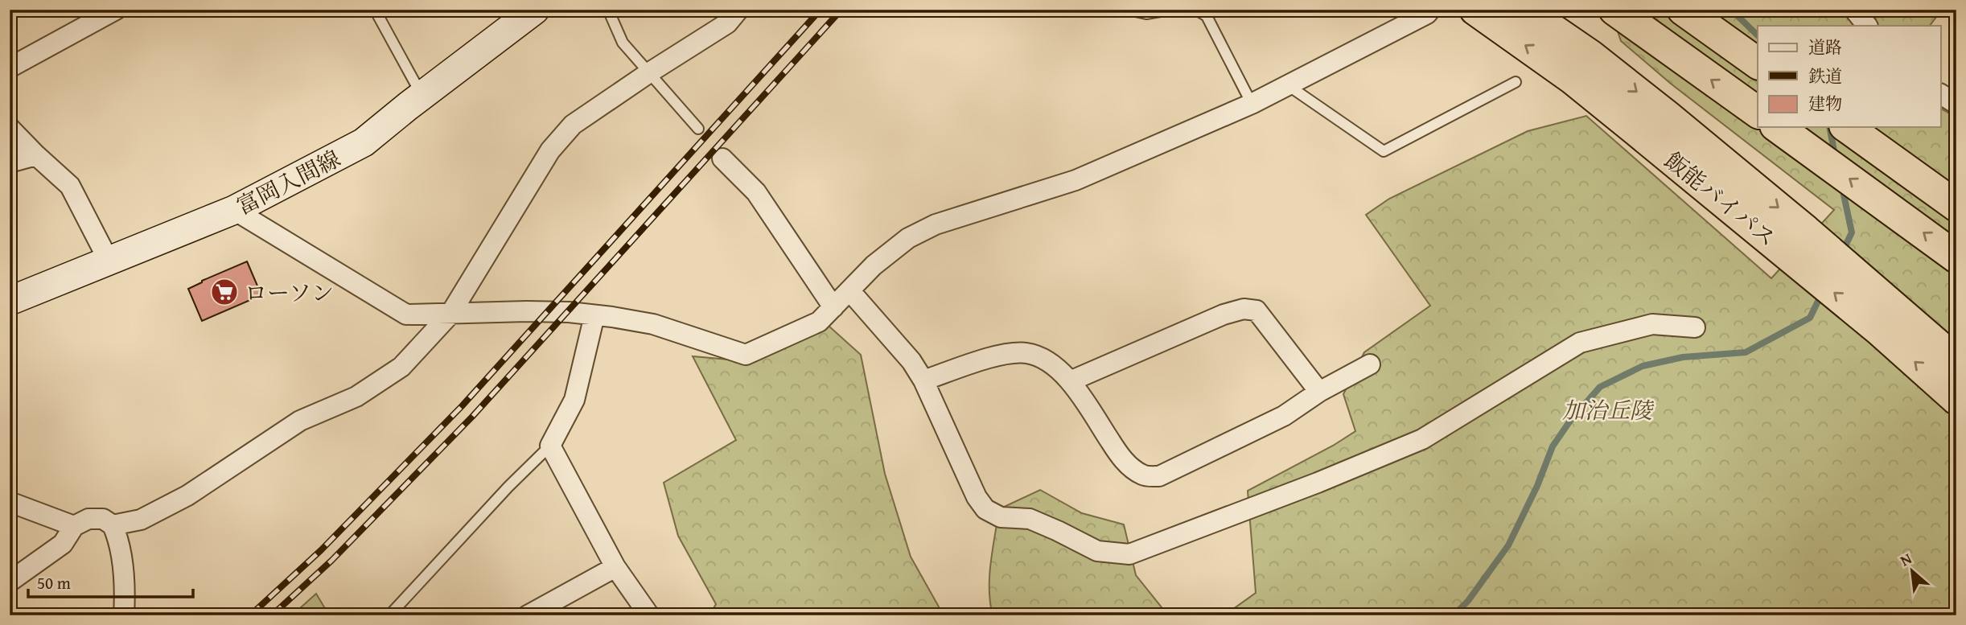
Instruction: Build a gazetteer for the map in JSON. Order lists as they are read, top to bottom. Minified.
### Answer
{"streets":{"highway":["飯能バイパス"],"main road":["富岡入間線"]},"parks":["加治丘陵"],"places":{"supermarket":["ローソン"]},"legend":["道路","鉄道","建物"],"scale_bar":"50 m","north":"top left"}
